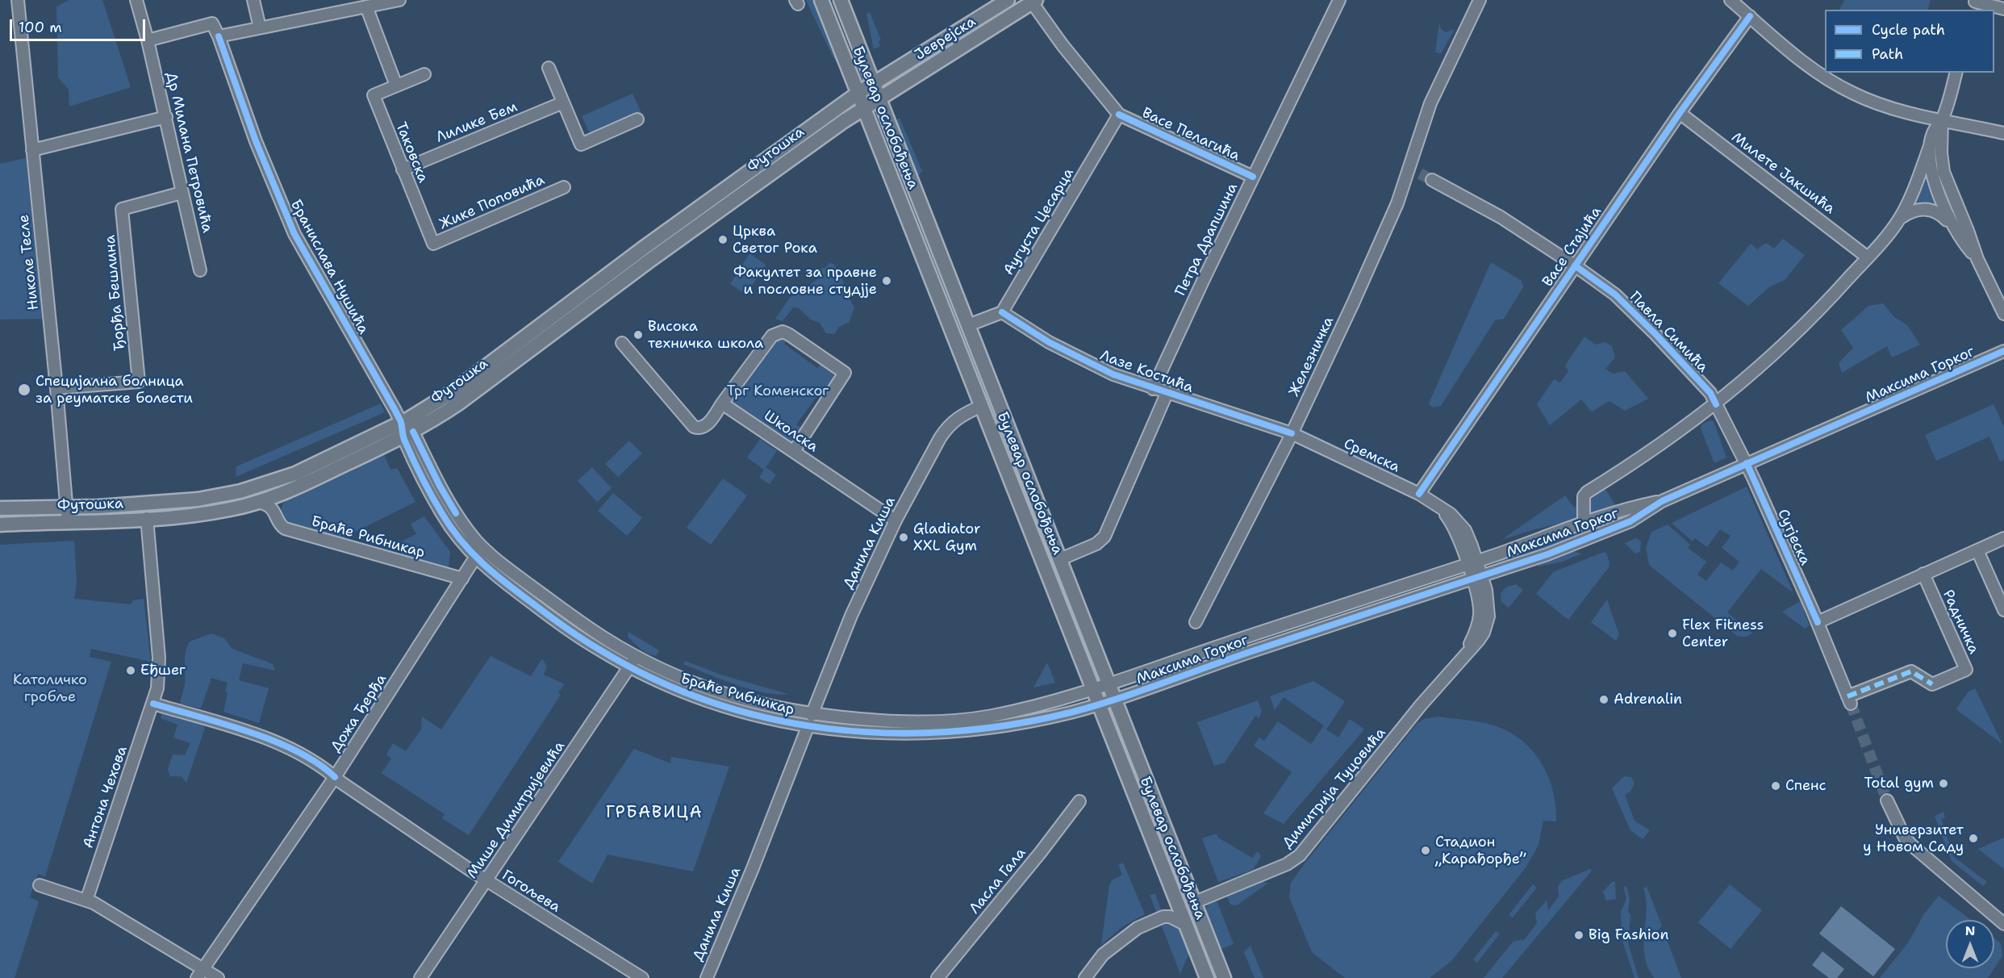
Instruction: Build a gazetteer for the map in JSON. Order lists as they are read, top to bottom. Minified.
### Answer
{"streets":{"main road":["Јеврејска","Булевар ослобођења","Футошка"],"street":["Лилике Бем","Васе Пелагића","Др Милана Петровића","Таковска","Милете Јакшића","Жике Поповића","Аугуста Цесарца","Петра Драпшина","Васе Стајића","Николе Тесле","Бранислава Нушића","Ђорђа Бешлина","Павла Симића","Железничка","Лазе Костића","Максима Горког","Школска","Сремска","Браће Рибникар","Сутјеска","Данила Киша","Радничка","Дожа Ђерђа","Димитрија Туцовића","Антона Чехова","Мише Димитријевића","Ласла Гала","Гогољева"]},"crossings":[["Јеврејска","Булевар ослобођења"],["Јеврејска","Васе Пелагића"],["Јеврејска","Футошка"],["Булевар ослобођења","Футошка"],["Булевар ослобођења","Максима Горког"],["Булевар ослобођења","Браће Рибникар"],["Булевар ослобођења","Данила Киша"],["Булевар ослобођења","Димитрија Туцовића"],["Лилике Бем","Таковска"],["Васе Пелагића","Аугуста Цесарца"],["Васе Пелагића","Петра Драпшина"],["Футошка","Николе Тесле"],["Футошка","Бранислава Нушића"],["Футошка","Браће Рибникар"],["Футошка","Антона Чехова"],["Др Милана Петровића","Ђорђа Бешлина"],["Таковска","Жике Поповића"],["Милете Јакшића","Васе Стајића"],["Аугуста Цесарца","Лазе Костића"],["Петра Драпшина","Лазе Костића"],["Васе Стајића","Павла Симића"],["Васе Стајића","Сремска"],["Николе Тесле","Ђорђа Бешлина"],["Бранислава Нушића","Браће Рибникар"],["Павла Симића","Сутјеска"],["Железничка","Лазе Костића"],["Железничка","Сремска"],["Лазе Костића","Сремска"],["Максима Горког","Сремска"],["Максима Горког","Браће Рибникар"],["Максима Горког","Сутјеска"],["Максима Горког","Димитрија Туцовића"],["Школска","Данила Киша"],["Сремска","Димитрија Туцовића"],["Браће Рибникар","Данила Киша"],["Браће Рибникар","Дожа Ђерђа"],["Браће Рибникар","Мише Димитријевића"],["Сутјеска","Радничка"],["Дожа Ђерђа","Гогољева"],["Мише Димитријевића","Гогољева"]],"districts":["ГРБАВИЦА"],"parks":["Трг Коменског","Католичко гробље"],"places":["Црква Светог Рока","Факултет за правне и пословне студјје","Висока техничка школа","Специјална болница за реуматске болести","Gladiator XXL Gym","Flex Fitness Center","Еђшег","Adrenalin","Total gym","Спенс","Универзитет у Новом Саду","Стадион „Карађорђе”","Big Fashion"],"legend":["Cycle path","Path"],"scale_bar":"100 m","north":"top"}
